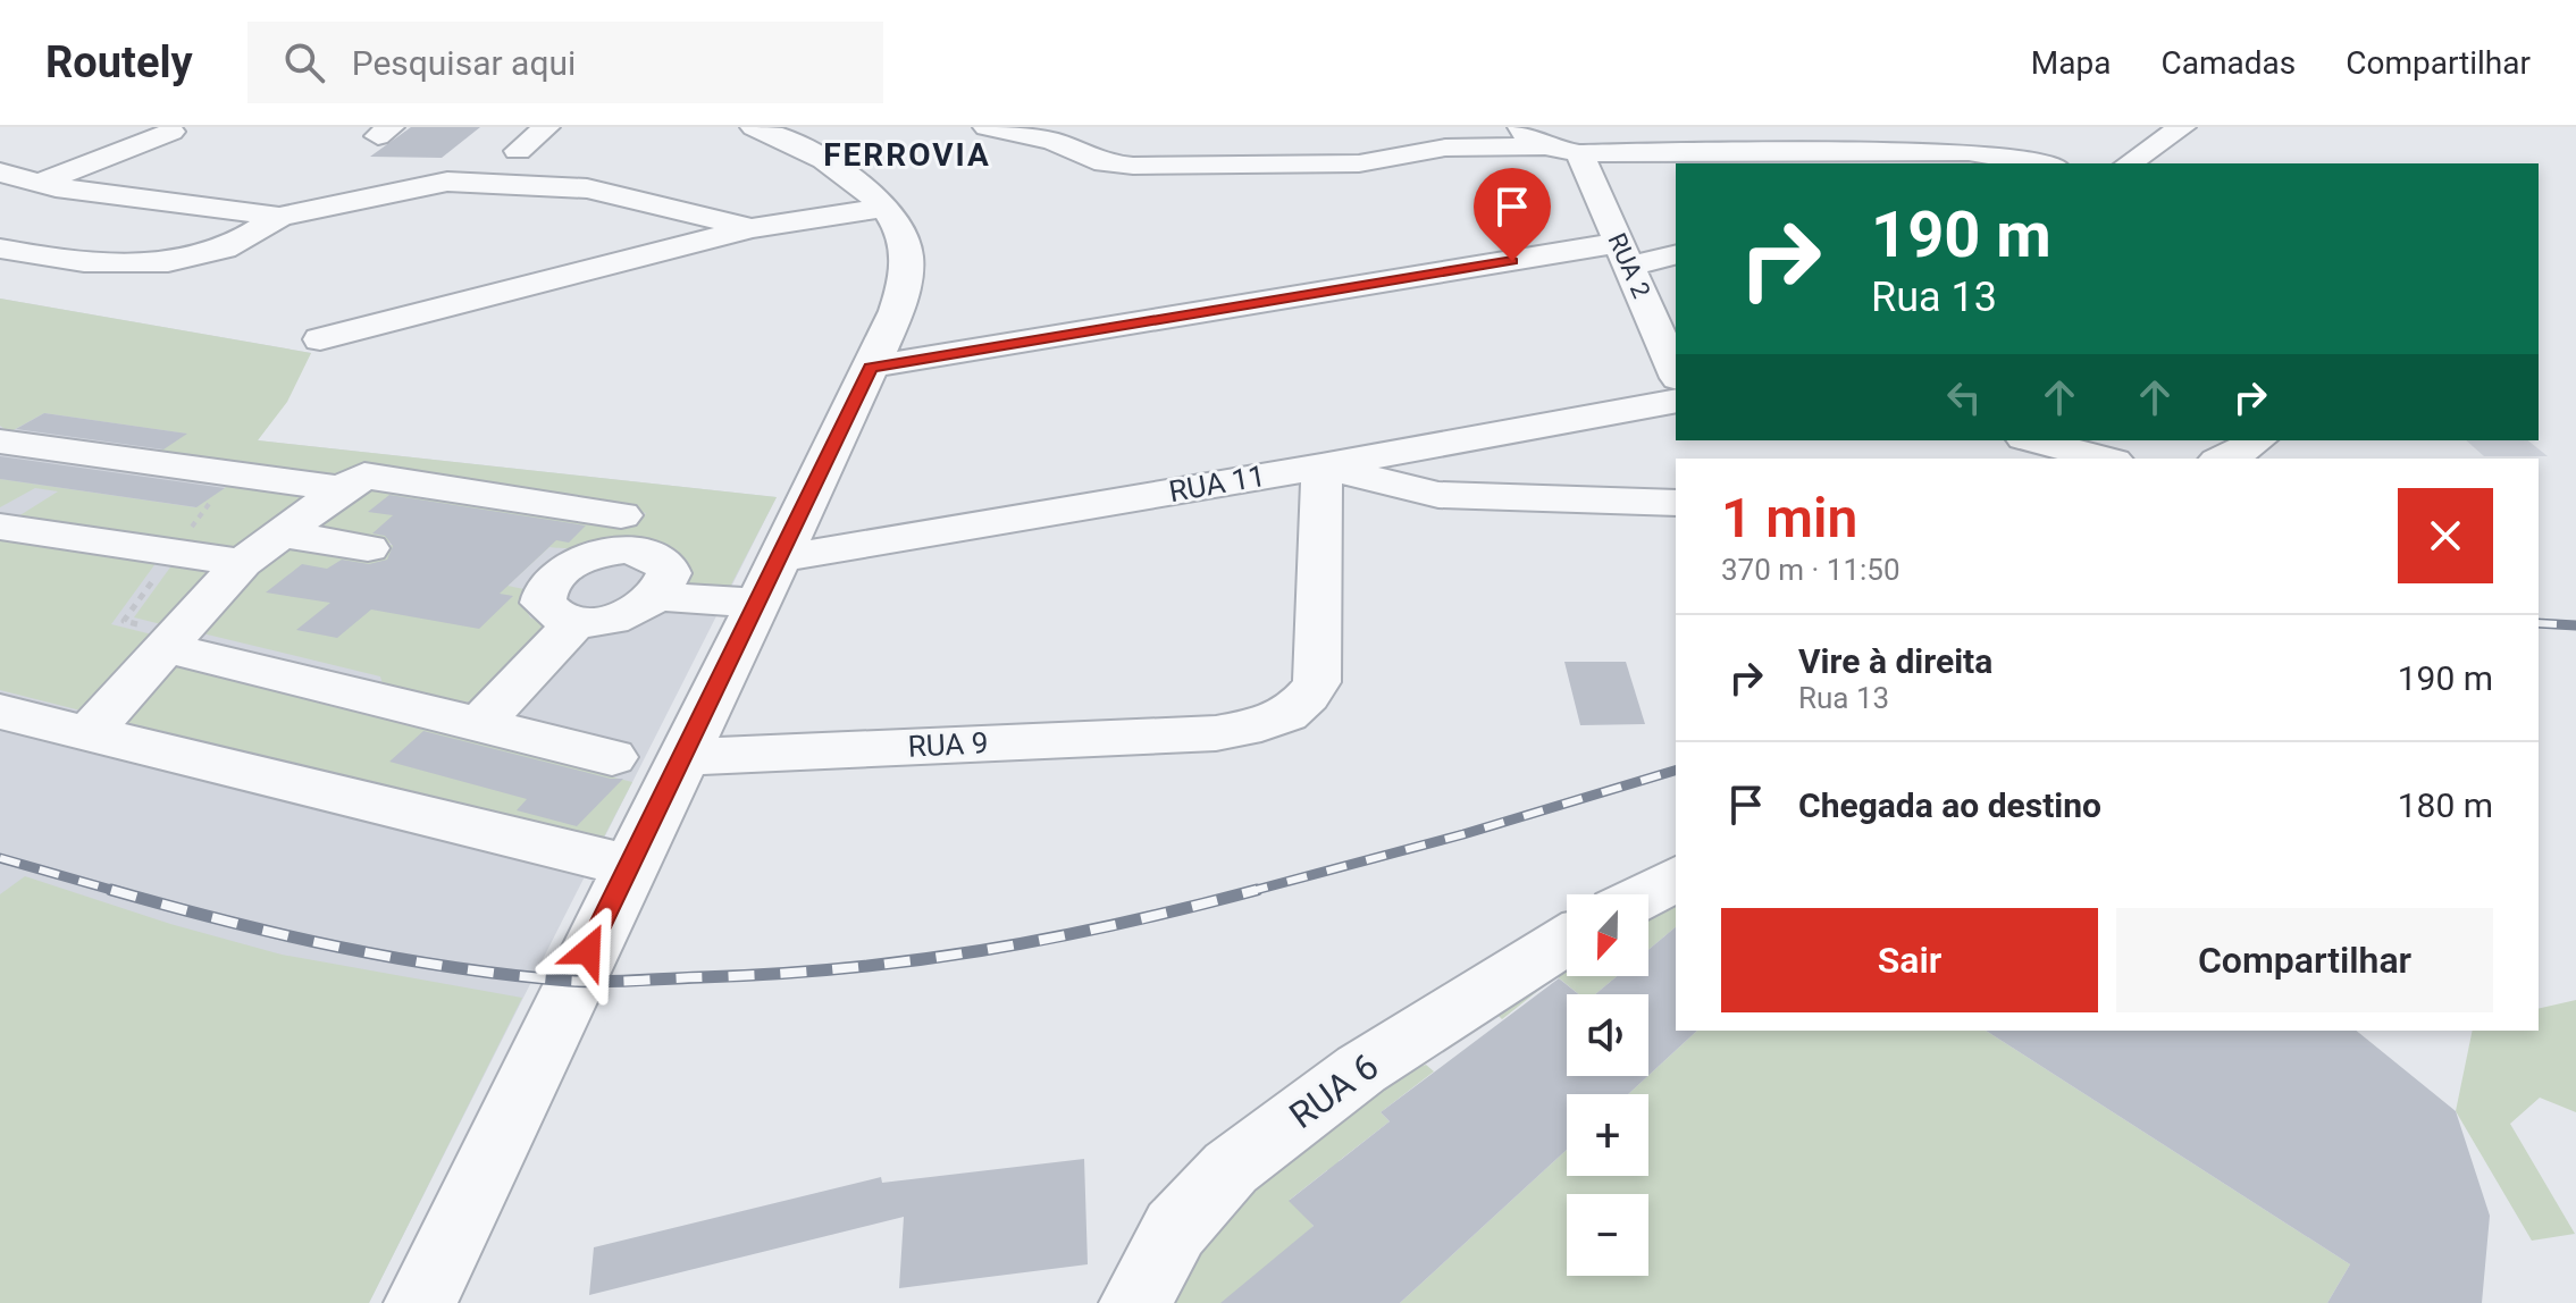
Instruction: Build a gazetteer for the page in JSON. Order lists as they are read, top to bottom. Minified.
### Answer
{"streets":{"street":["RUA 2","RUA 11","RUA 9","RUA 6"]},"crossings":[["RUA 2","RUA 11"],["RUA 11","RUA 9"]],"districts":["FERROVIA"],"north":"bottom","page":{"header":"Routely","search":"Pesquisar aqui","nav":["Mapa","Camadas","Compartilhar"],"turn":["190 m","Rua 13"],"heading":["1 min","370 m · 11:50"],"list":[{"name":"Vire à direita","note":"Rua 13","value":"190 m"},{"name":"Chegada ao destino","value":"180 m"}],"buttons":["Sair","Compartilhar"],"map_buttons":["+","−"]}}
